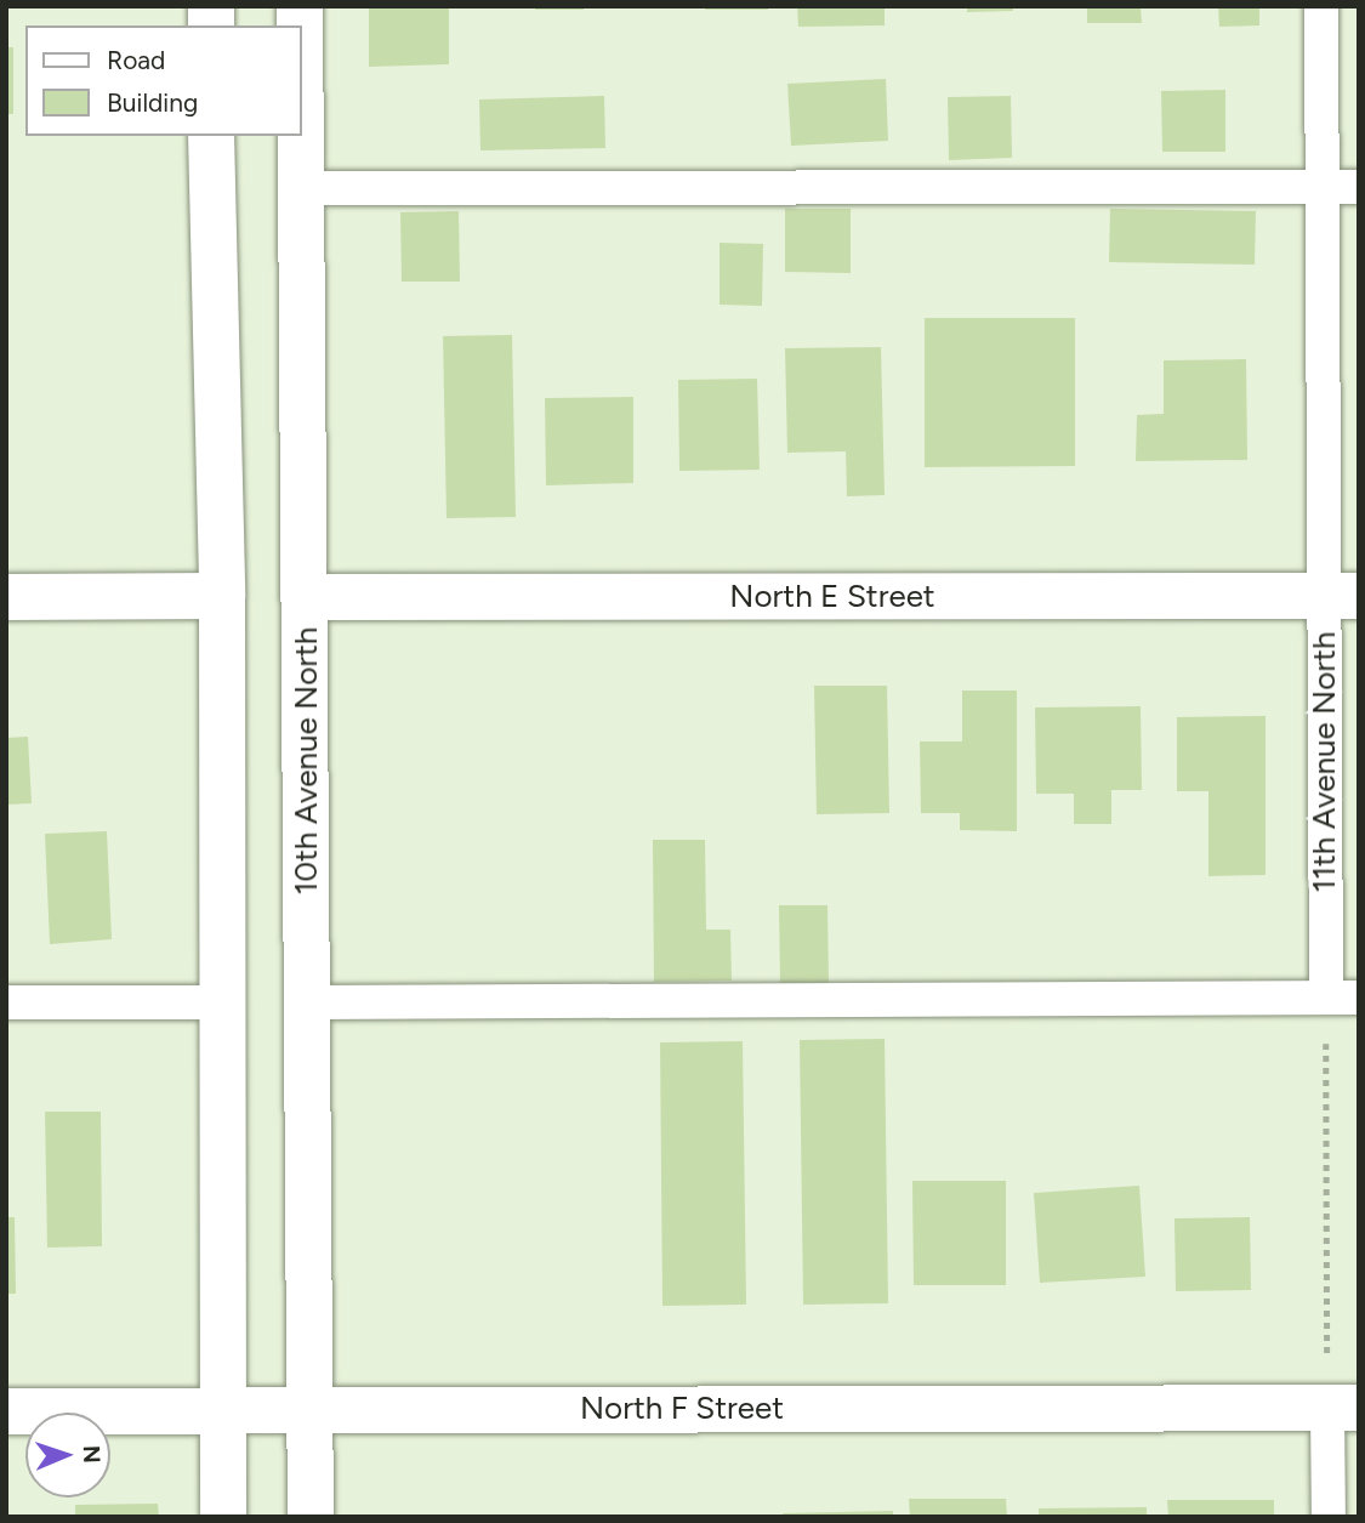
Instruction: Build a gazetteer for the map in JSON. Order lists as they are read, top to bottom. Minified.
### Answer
{"streets":{"main road":["North E Street","10th Avenue North","North F Street"],"lane":["11th Avenue North"]},"crossings":[["North E Street","10th Avenue North"],["North E Street","11th Avenue North"],["10th Avenue North","North F Street"]],"legend":["Road","Building"],"north":"right"}
